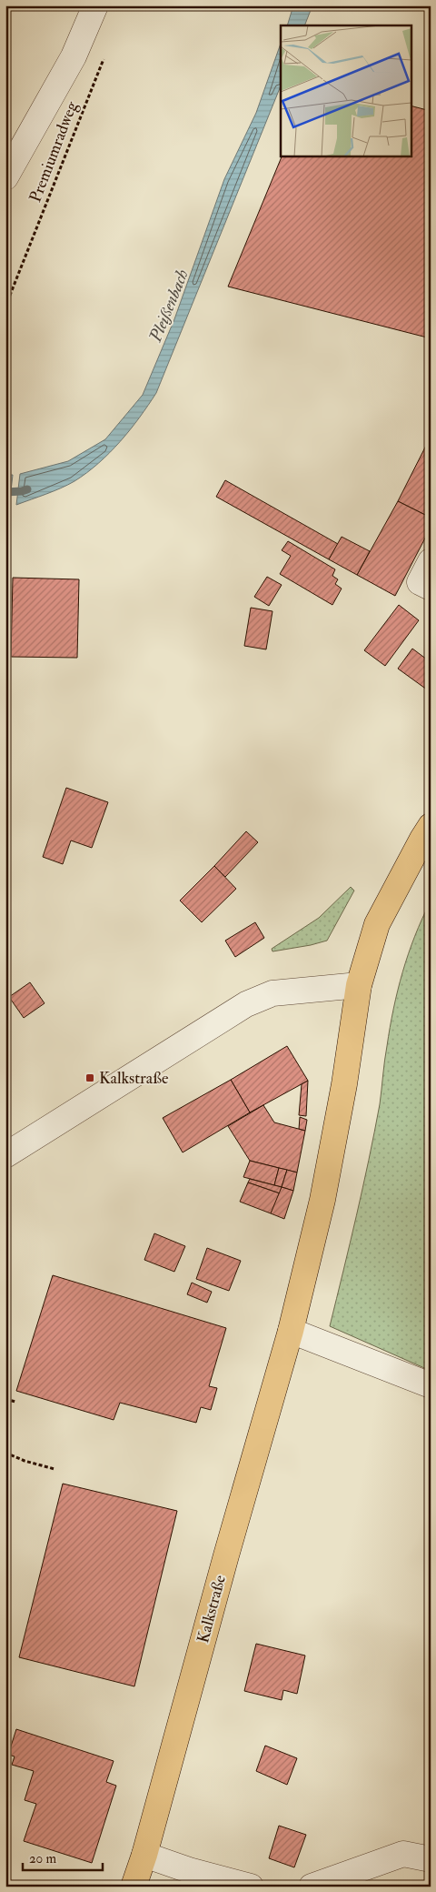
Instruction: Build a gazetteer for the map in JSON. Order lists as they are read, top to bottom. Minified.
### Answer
{"streets":{"main road":["Kalkstraße"],"path":["Premiumradweg"]},"water":["Pleißenbach"],"places":{"transit":["Kalkstraße"]},"scale_bar":"20 m"}
